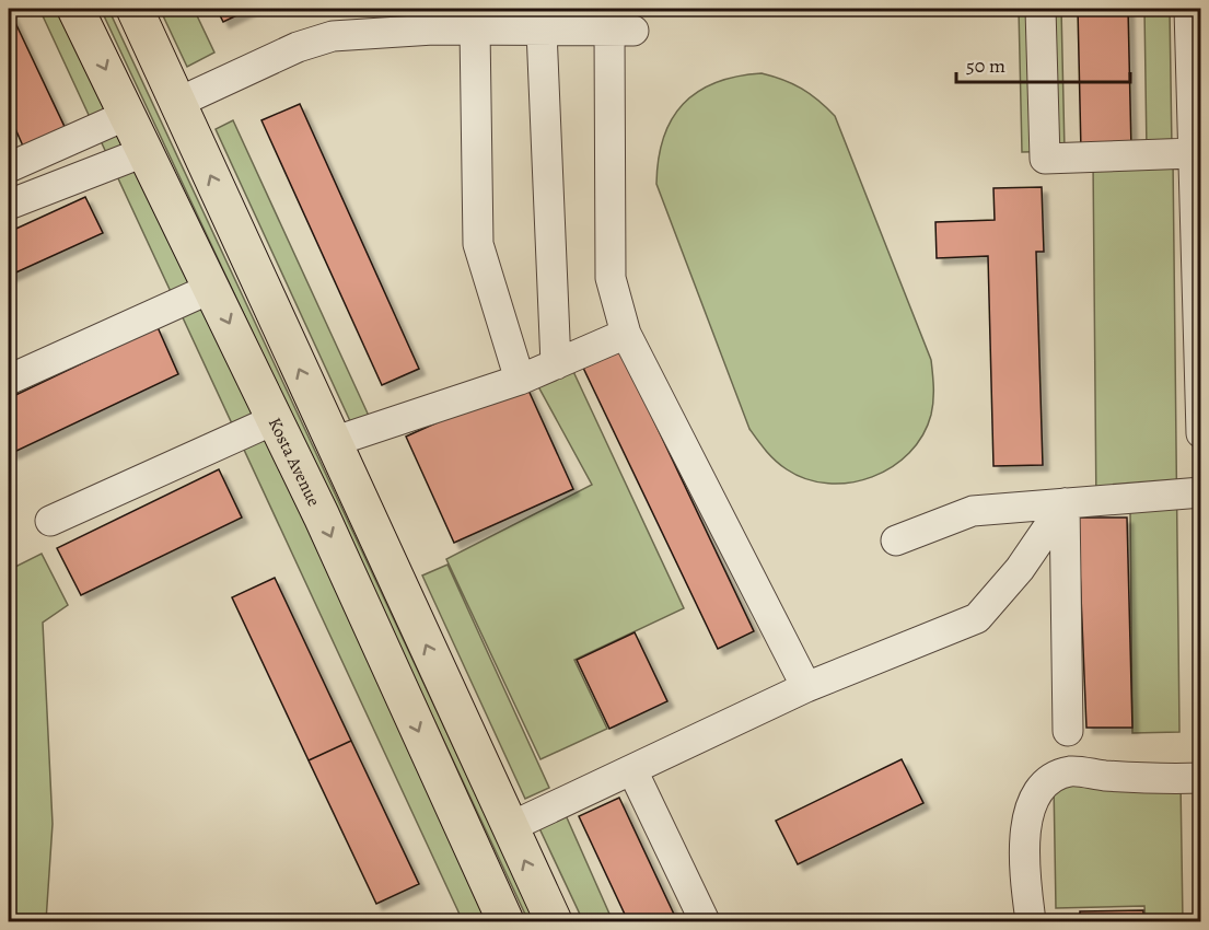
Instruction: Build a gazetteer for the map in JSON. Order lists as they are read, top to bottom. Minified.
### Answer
{"streets":{"main road":["Kosta Avenue"]},"scale_bar":"50 m"}
